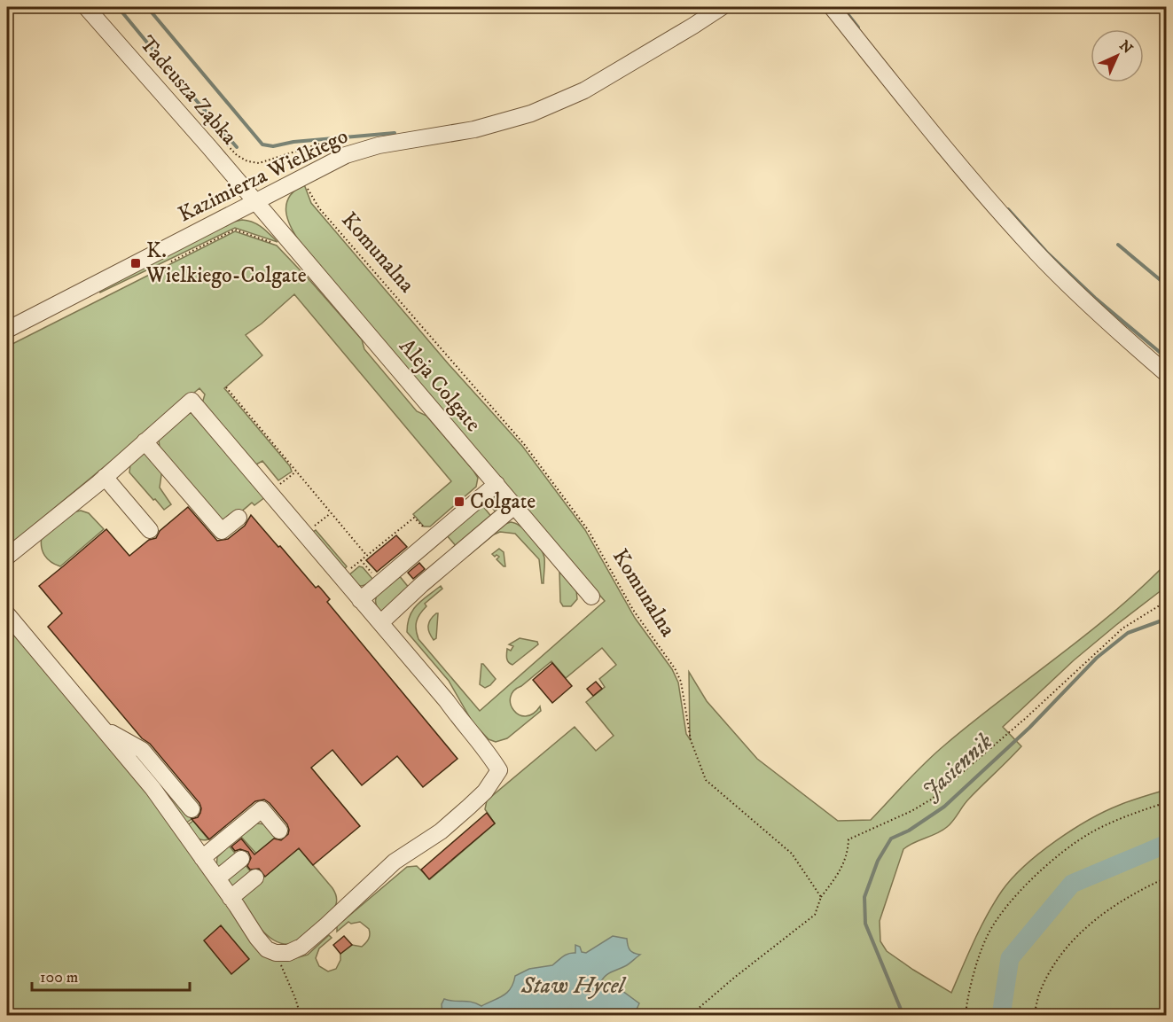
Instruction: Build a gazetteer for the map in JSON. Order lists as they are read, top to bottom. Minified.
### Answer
{"streets":{"street":["Tadeusza Ząbka","Kazimierza Wielkiego","Aleja Colgate"],"path":["Komunalna"]},"crossings":[["Tadeusza Ząbka","Kazimierza Wielkiego"],["Tadeusza Ząbka","Aleja Colgate"],["Kazimierza Wielkiego","Komunalna"],["Kazimierza Wielkiego","Aleja Colgate"]],"water":["Jasiennik","Staw Hycel"],"places":{"transit":["K. Wielkiego-Colgate","Colgate"]},"scale_bar":"100 m","north":"top right"}
